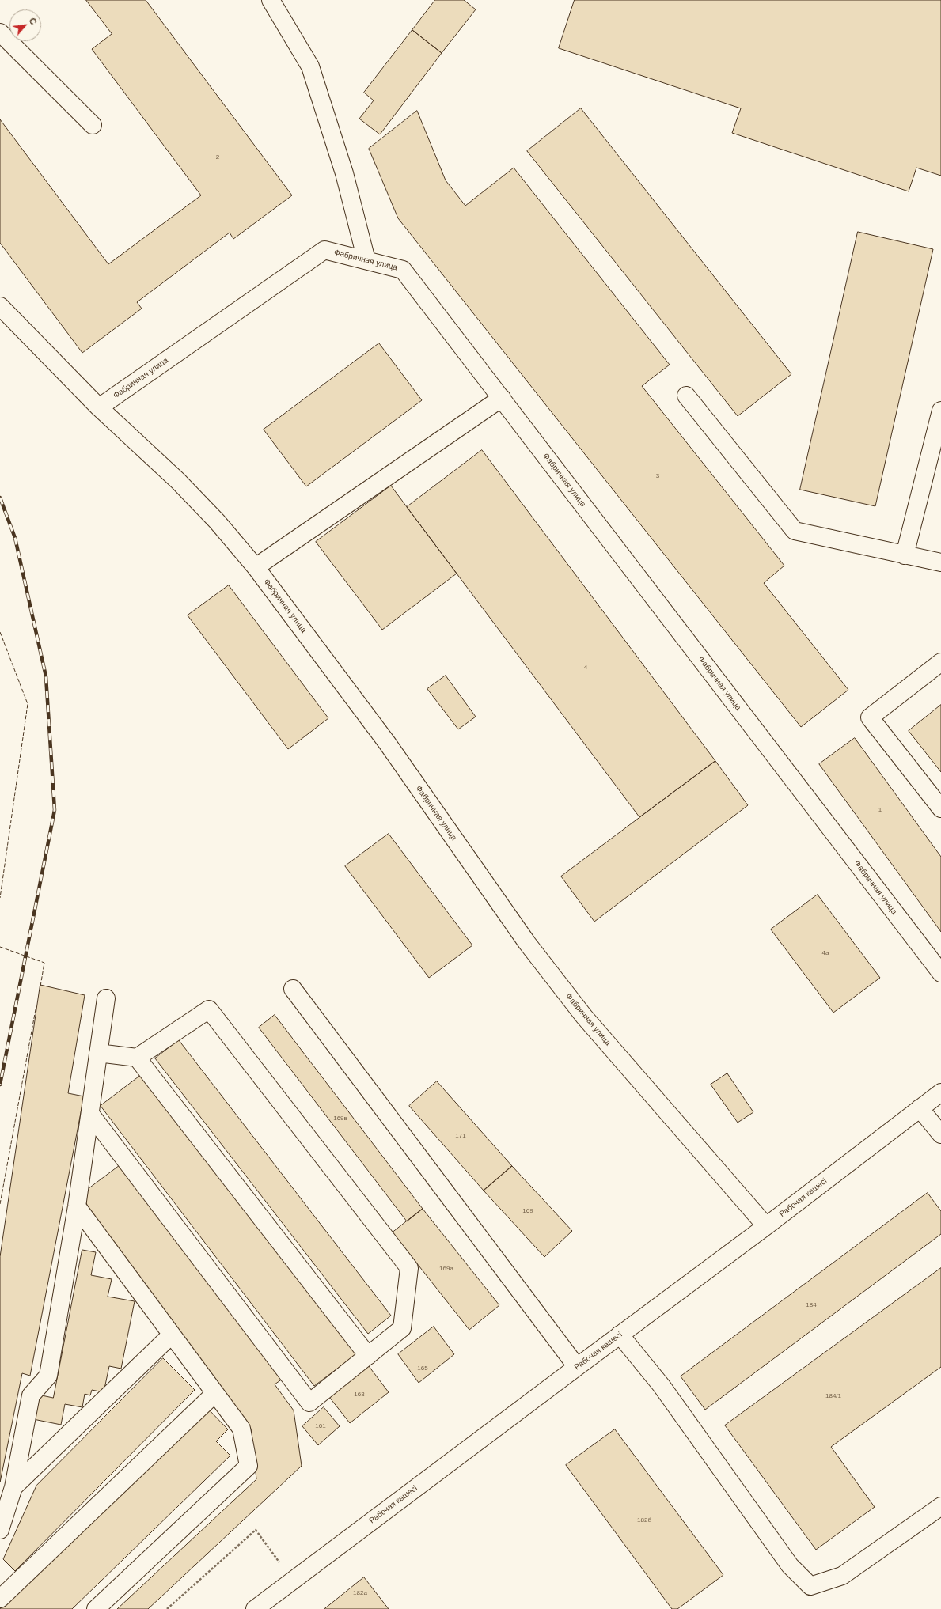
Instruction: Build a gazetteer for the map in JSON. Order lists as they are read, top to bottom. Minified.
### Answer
{"streets":{"street":["Фабричная улица","Рабочая көшесі"]},"crossings":[["Фабричная улица","Рабочая көшесі"]],"house_numbers":["2","3","4","1","4а","169в","171","169","169а","184","165","163","184/1","161","182б","182а"],"north":"top right"}
